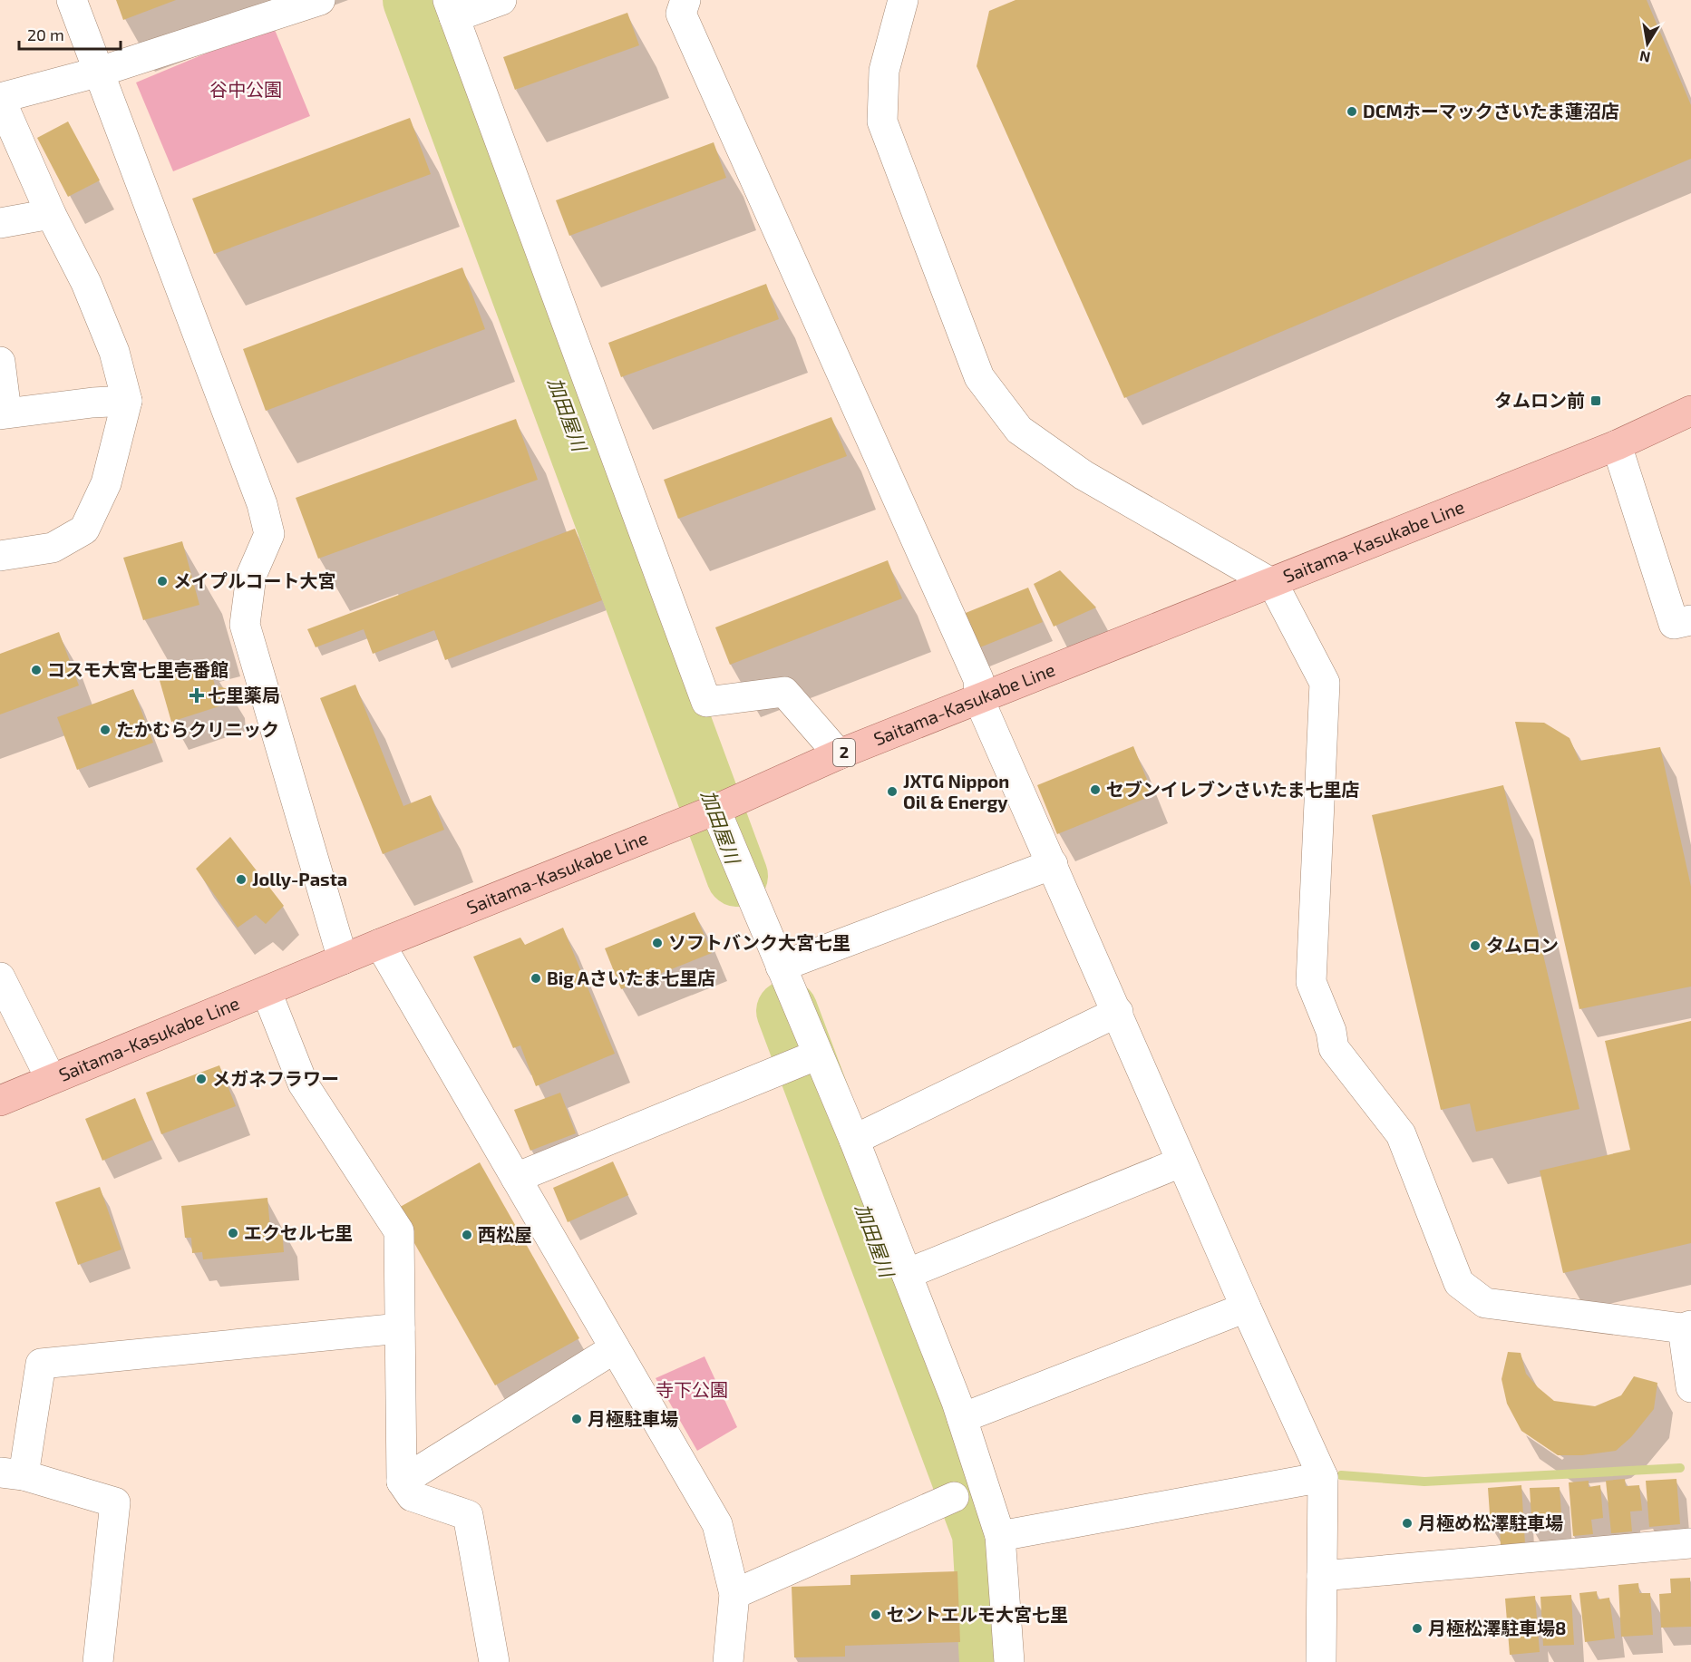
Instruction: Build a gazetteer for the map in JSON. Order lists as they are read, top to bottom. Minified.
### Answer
{"streets":{"main road":["Saitama-Kasukabe Line","2"]},"water":["加田屋川"],"parks":["谷中公園","寺下公園"],"places":{"other":["DCMホーマックさいたま蓮沼店","メイプルコート大宮","コスモ大宮七里壱番館","たかむらクリニック","セブンイレブンさいたま七里店","JXTG Nippon Oil & Energy","Jolly-Pasta","ソフトバンク大宮七里","タムロン","Big Aさいたま七里店","メガネフラワー","エクセル七里","西松屋","月極駐車場","月極め松澤駐車場","セントエルモ大宮七里","月極松澤駐車場8"],"transit":["タムロン前"],"health":["七里薬局"]},"scale_bar":"20 m","north":"bottom"}
